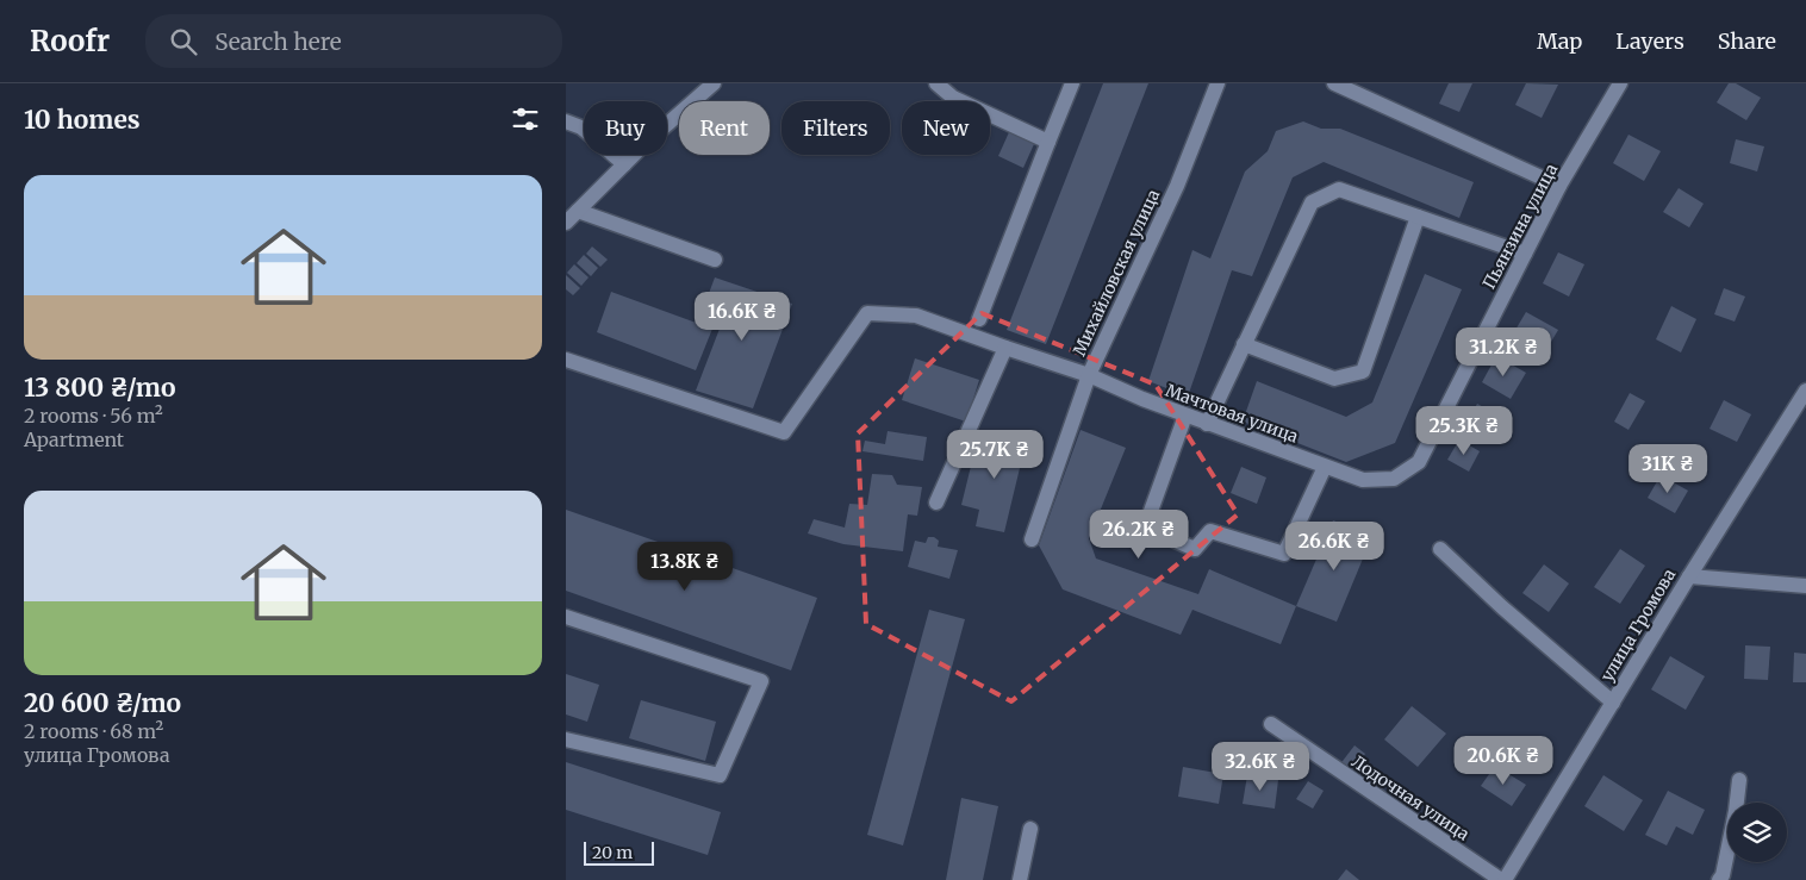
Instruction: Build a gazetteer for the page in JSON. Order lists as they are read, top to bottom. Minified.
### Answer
{"streets":{"street":["Пьянзина улица","Михайловская улица","Мачтовая улица","улица Громова","Лодочная улица"]},"crossings":[["Пьянзина улица","Мачтовая улица"],["Михайловская улица","Мачтовая улица"],["улица Громова","Лодочная улица"]],"scale_bar":"20 m","page":{"header":"Roofr","search":"Search here","nav":["Map","Layers","Share"],"heading":"10 homes","chip":["Buy","Rent","Filters","New"],"list":[{"name":"13 800 ₴/mo","note":"2 rooms · 56 m² · Apartment"},{"name":"20 600 ₴/mo","note":"2 rooms · 68 m² · улица Громова"}],"price":["16.6K ₴","31.2K ₴","25.3K ₴","25.7K ₴","31K ₴","26.2K ₴","26.6K ₴","13.8K ₴","20.6K ₴","32.6K ₴"],"scale":"20 m"}}
